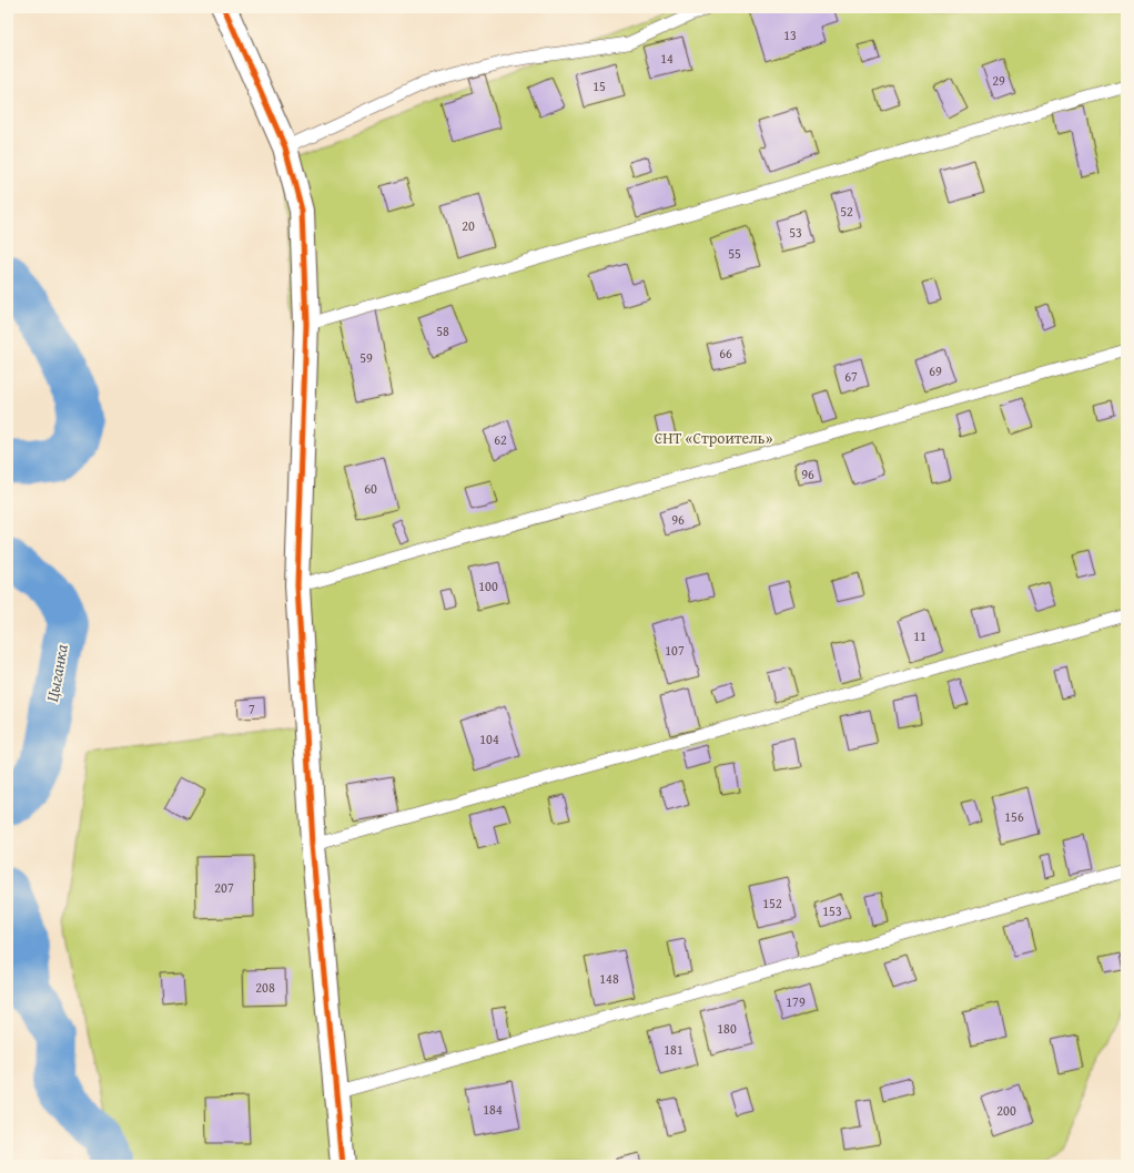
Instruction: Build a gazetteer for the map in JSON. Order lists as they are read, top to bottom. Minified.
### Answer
{"water":["Цыганка"],"parks":["СНТ «Строитель»"],"house_numbers":["13","14","29","15","52","20","53","55","58","66","59","69","67","62","96","60","96","100","11","107","7","104","156","207","152","153","148","208","179","180","181","184","200"]}
